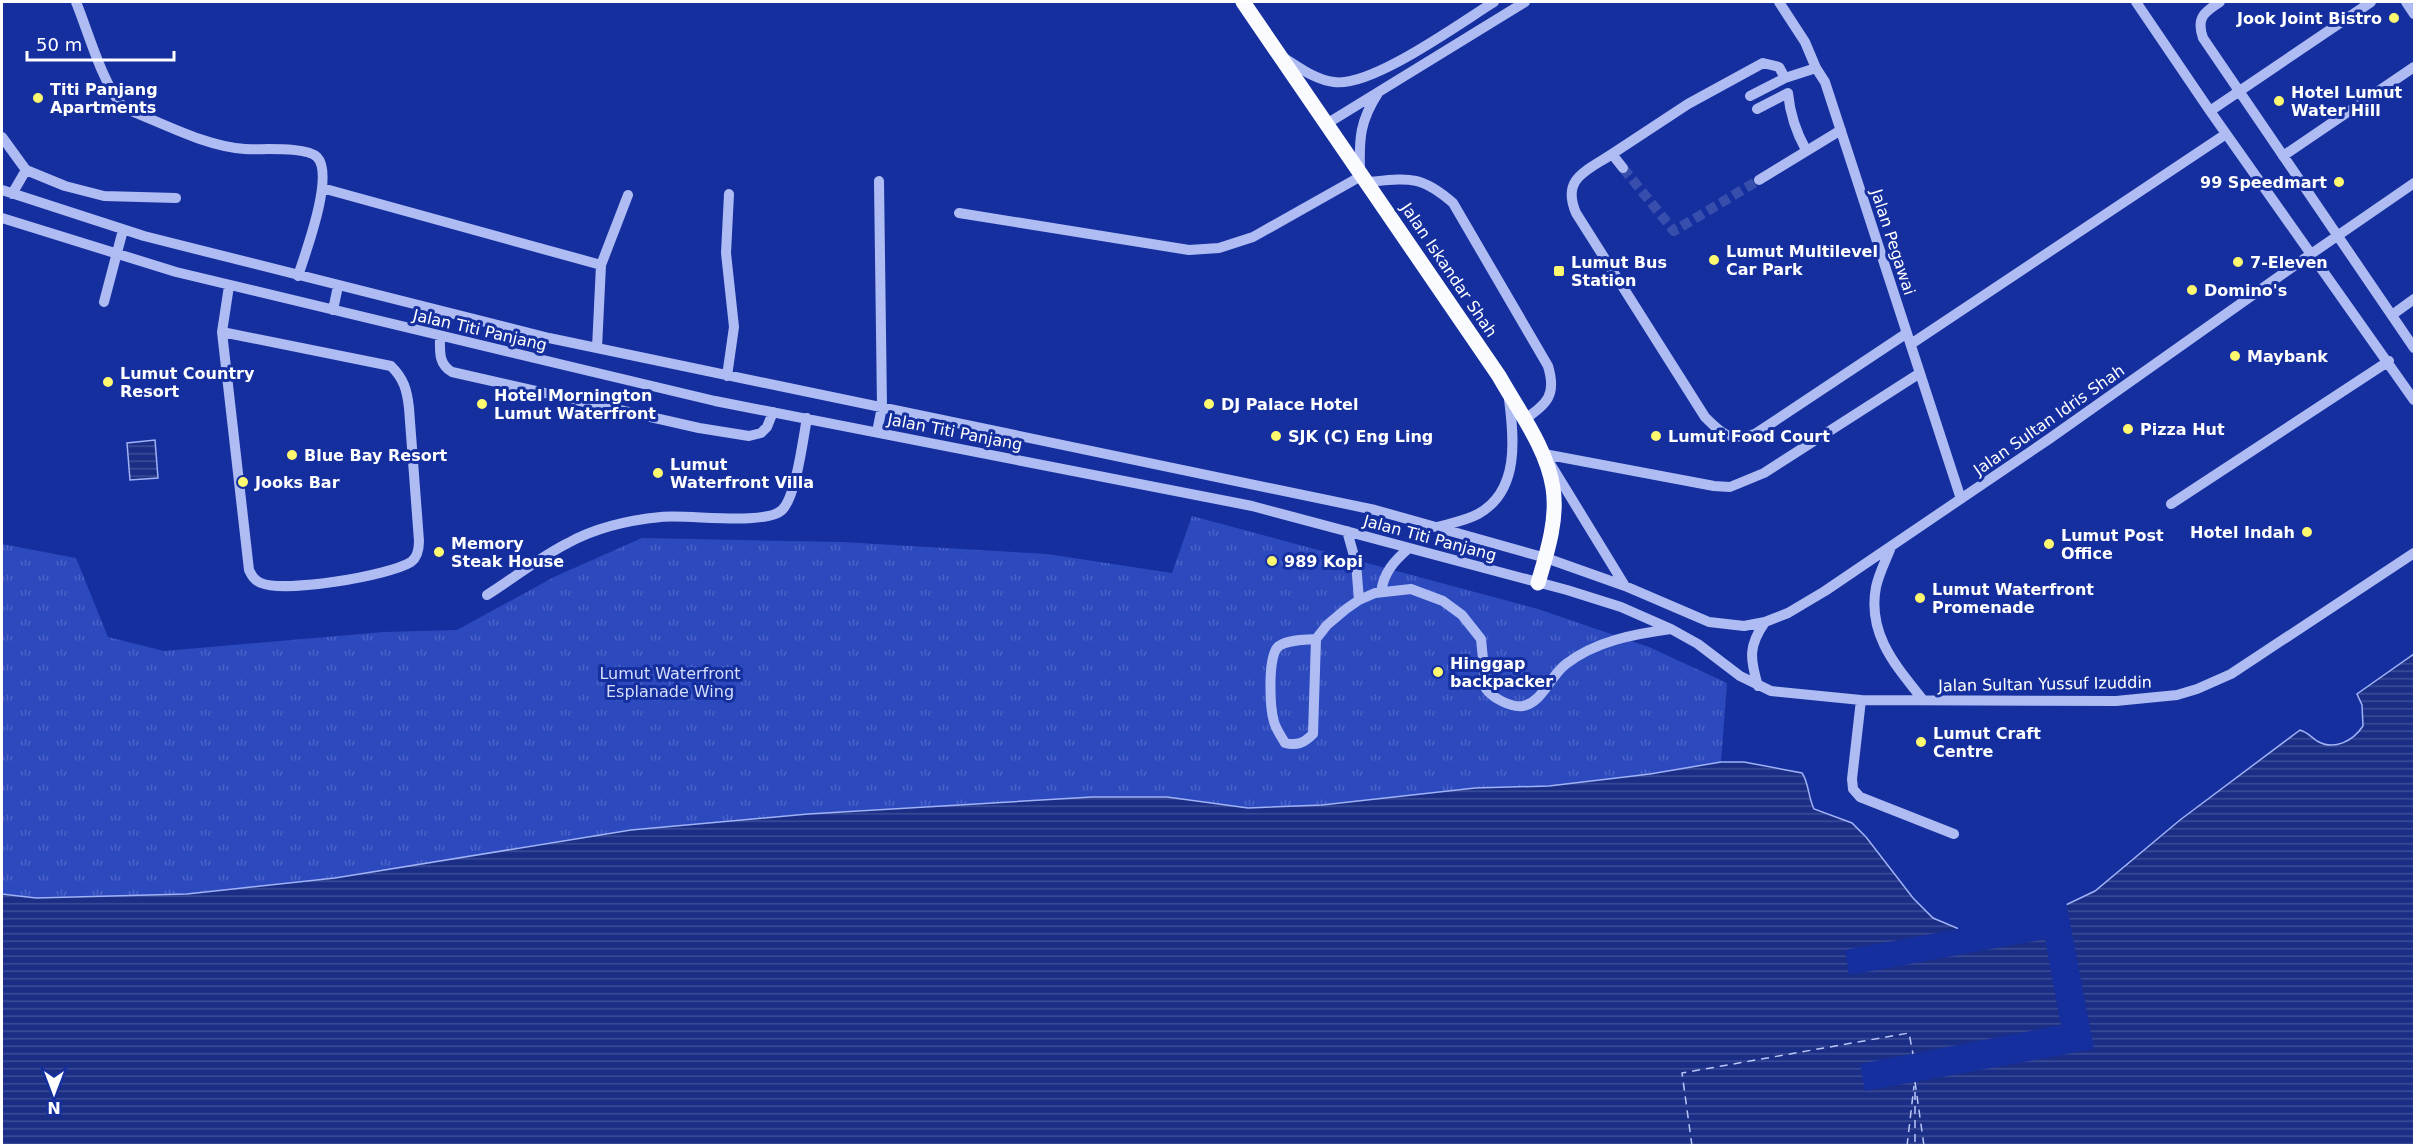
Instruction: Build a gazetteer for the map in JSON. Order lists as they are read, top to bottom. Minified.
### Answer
{"streets":{"main road":["Jalan Iskandar Shah"],"street":["Jalan Pegawai","Jalan Titi Panjang","Jalan Sultan Idris Shah","Jalan Sultan Yussuf Izuddin"]},"crossings":[["Jalan Pegawai","Jalan Sultan Idris Shah"],["Jalan Iskandar Shah","Jalan Titi Panjang"],["Jalan Titi Panjang","Jalan Sultan Idris Shah"],["Jalan Titi Panjang","Jalan Sultan Yussuf Izuddin"]],"parks":["Lumut Waterfront Esplanade Wing"],"places":{"other":["Jook Joint Bistro","Titi Panjang Apartments","Hotel Lumut Water Hill","99 Speedmart","Lumut Multilevel Car Park","7-Eleven","Domino's","Maybank","Lumut Country Resort","Hotel Mornington Lumut Waterfront","DJ Palace Hotel","Pizza Hut","SJK (C) Eng Ling","Lumut Food Court","Blue Bay Resort","Lumut Waterfront Villa","Jooks Bar","Hotel Indah","Lumut Post Office","Memory Steak House","989 Kopi","Lumut Waterfront Promenade","Hinggap backpacker","Lumut Craft Centre"],"transit":["Lumut Bus Station"]},"scale_bar":"50 m","north":"bottom"}
